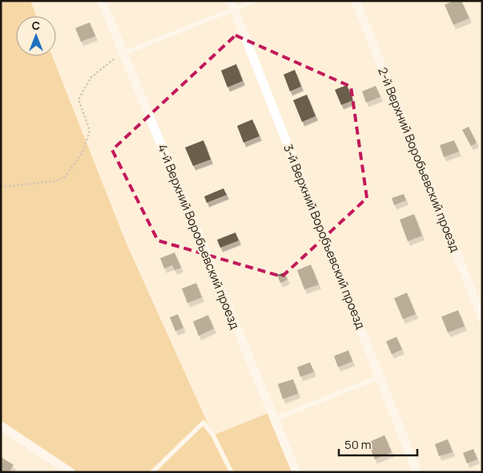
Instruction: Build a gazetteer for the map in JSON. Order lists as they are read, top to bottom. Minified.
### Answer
{"streets":{"street":["2-й Верхний Воробъевский проезд","4-й Верхний Воробъевский проезд","3-й Верхний Воробъевский проезд"]},"scale_bar":"50 m","north":"top"}
